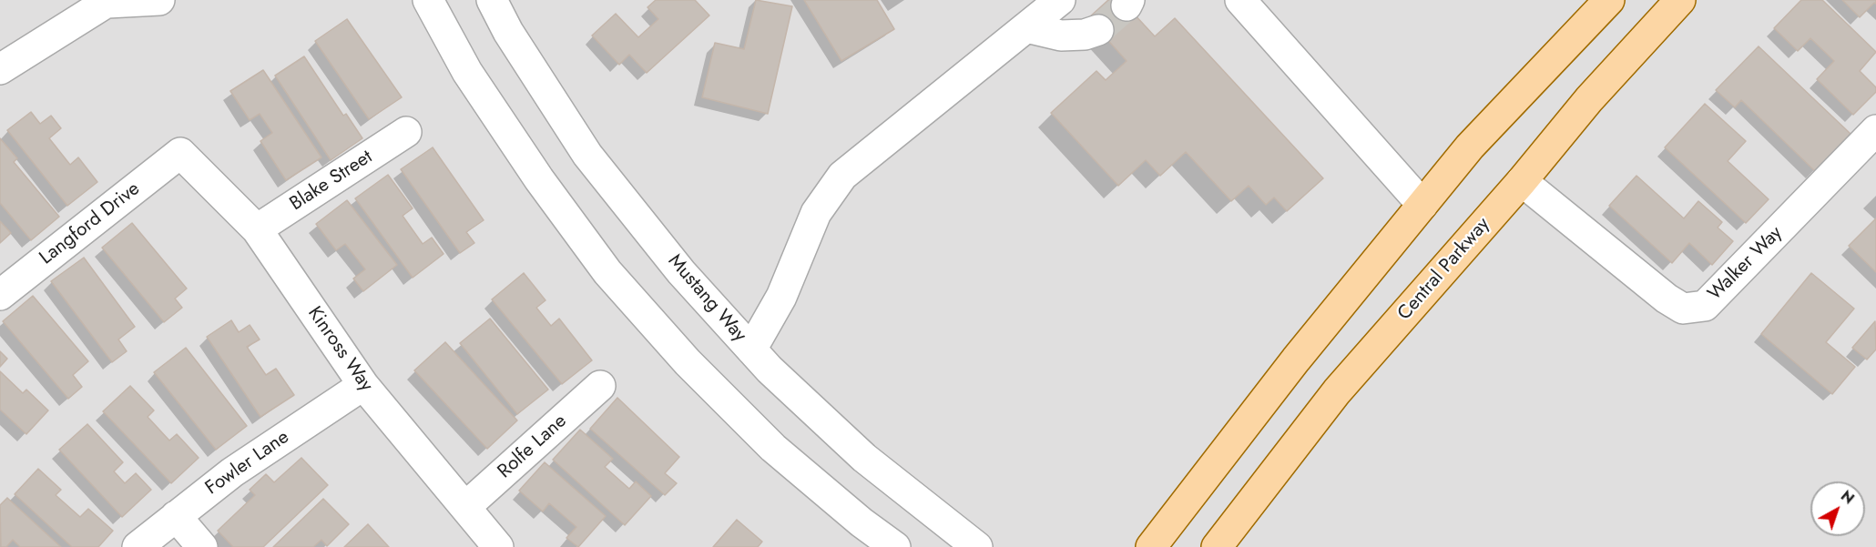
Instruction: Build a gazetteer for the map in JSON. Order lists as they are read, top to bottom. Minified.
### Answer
{"streets":{"main road":["Central Parkway"],"street":["Blake Street","Langford Drive","Walker Way","Mustang Way","Kinross Way","Rolfe Lane","Fowler Lane"]},"crossings":[["Blake Street","Kinross Way"],["Langford Drive","Kinross Way"],["Walker Way","Central Parkway"],["Kinross Way","Rolfe Lane"],["Kinross Way","Fowler Lane"]],"north":"top right"}
